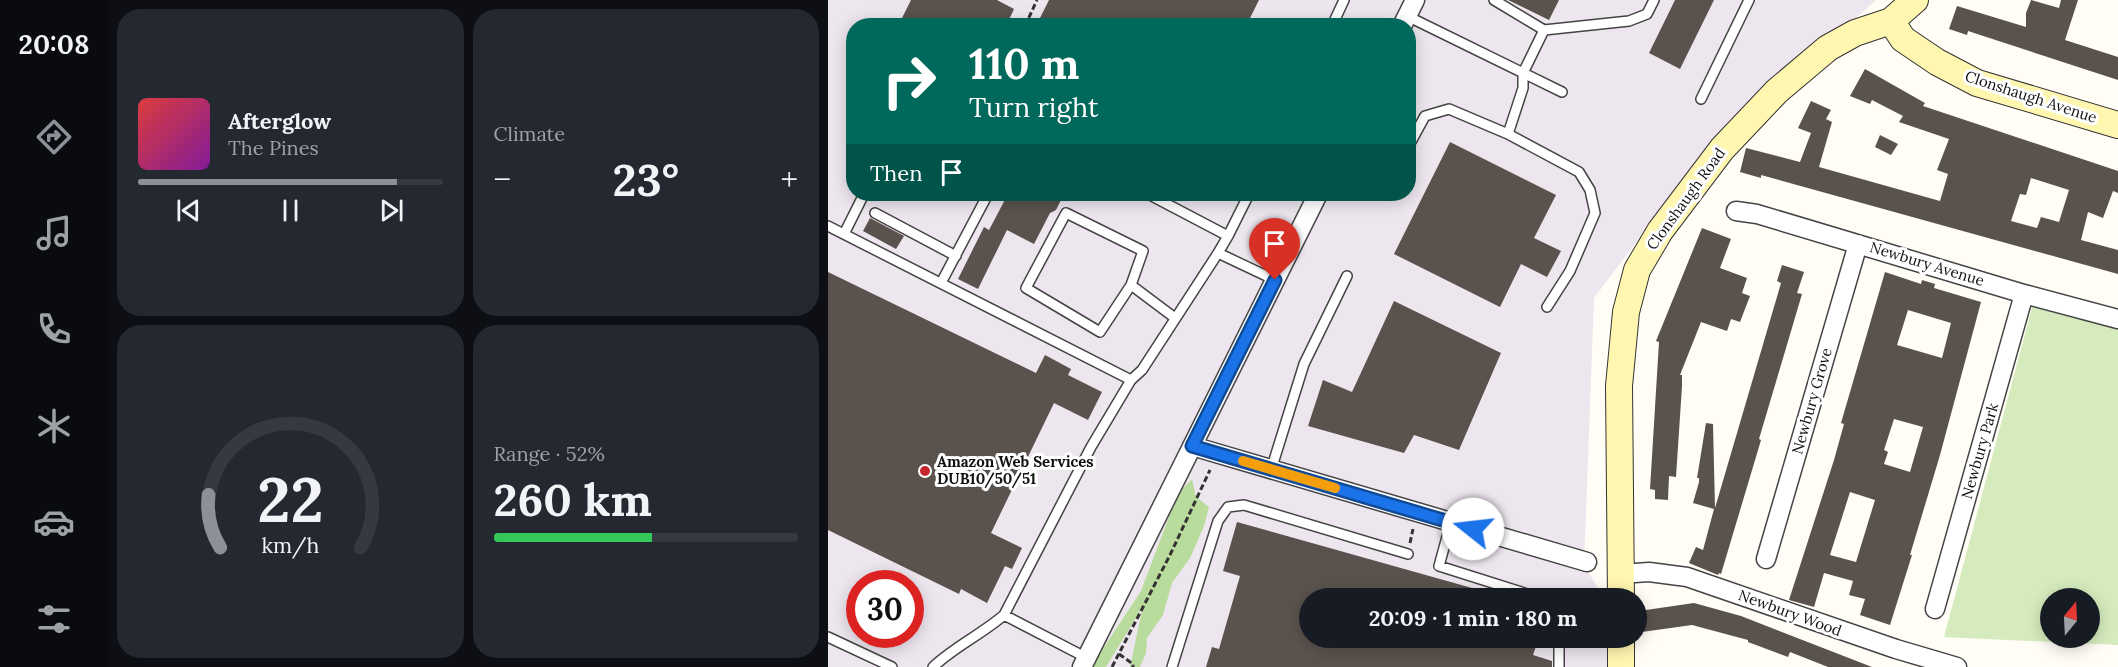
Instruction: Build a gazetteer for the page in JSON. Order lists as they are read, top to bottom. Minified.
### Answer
{"streets":{"street":["Clonshaugh Avenue","Clonshaugh Road","Newbury Avenue","Newbury Grove","Newbury Park","Newbury Wood"]},"crossings":[["Clonshaugh Avenue","Clonshaugh Road"],["Clonshaugh Road","Newbury Wood"],["Newbury Avenue","Newbury Grove"],["Newbury Avenue","Newbury Park"]],"places":["Amazon Web Services DUB10/50/51"],"north":"top","page":{"tabs":"20:08","tile":["Climate",["Range · 52%","260 km"]],"turn":["110 m","Turn right"],"song":["Afterglow","The Pines"],"then":"Then","heat":["−","23°","+"],"limit":"30","trip":"20:09 · 1 min · 180 m","gauge":["22","km/h"]}}
